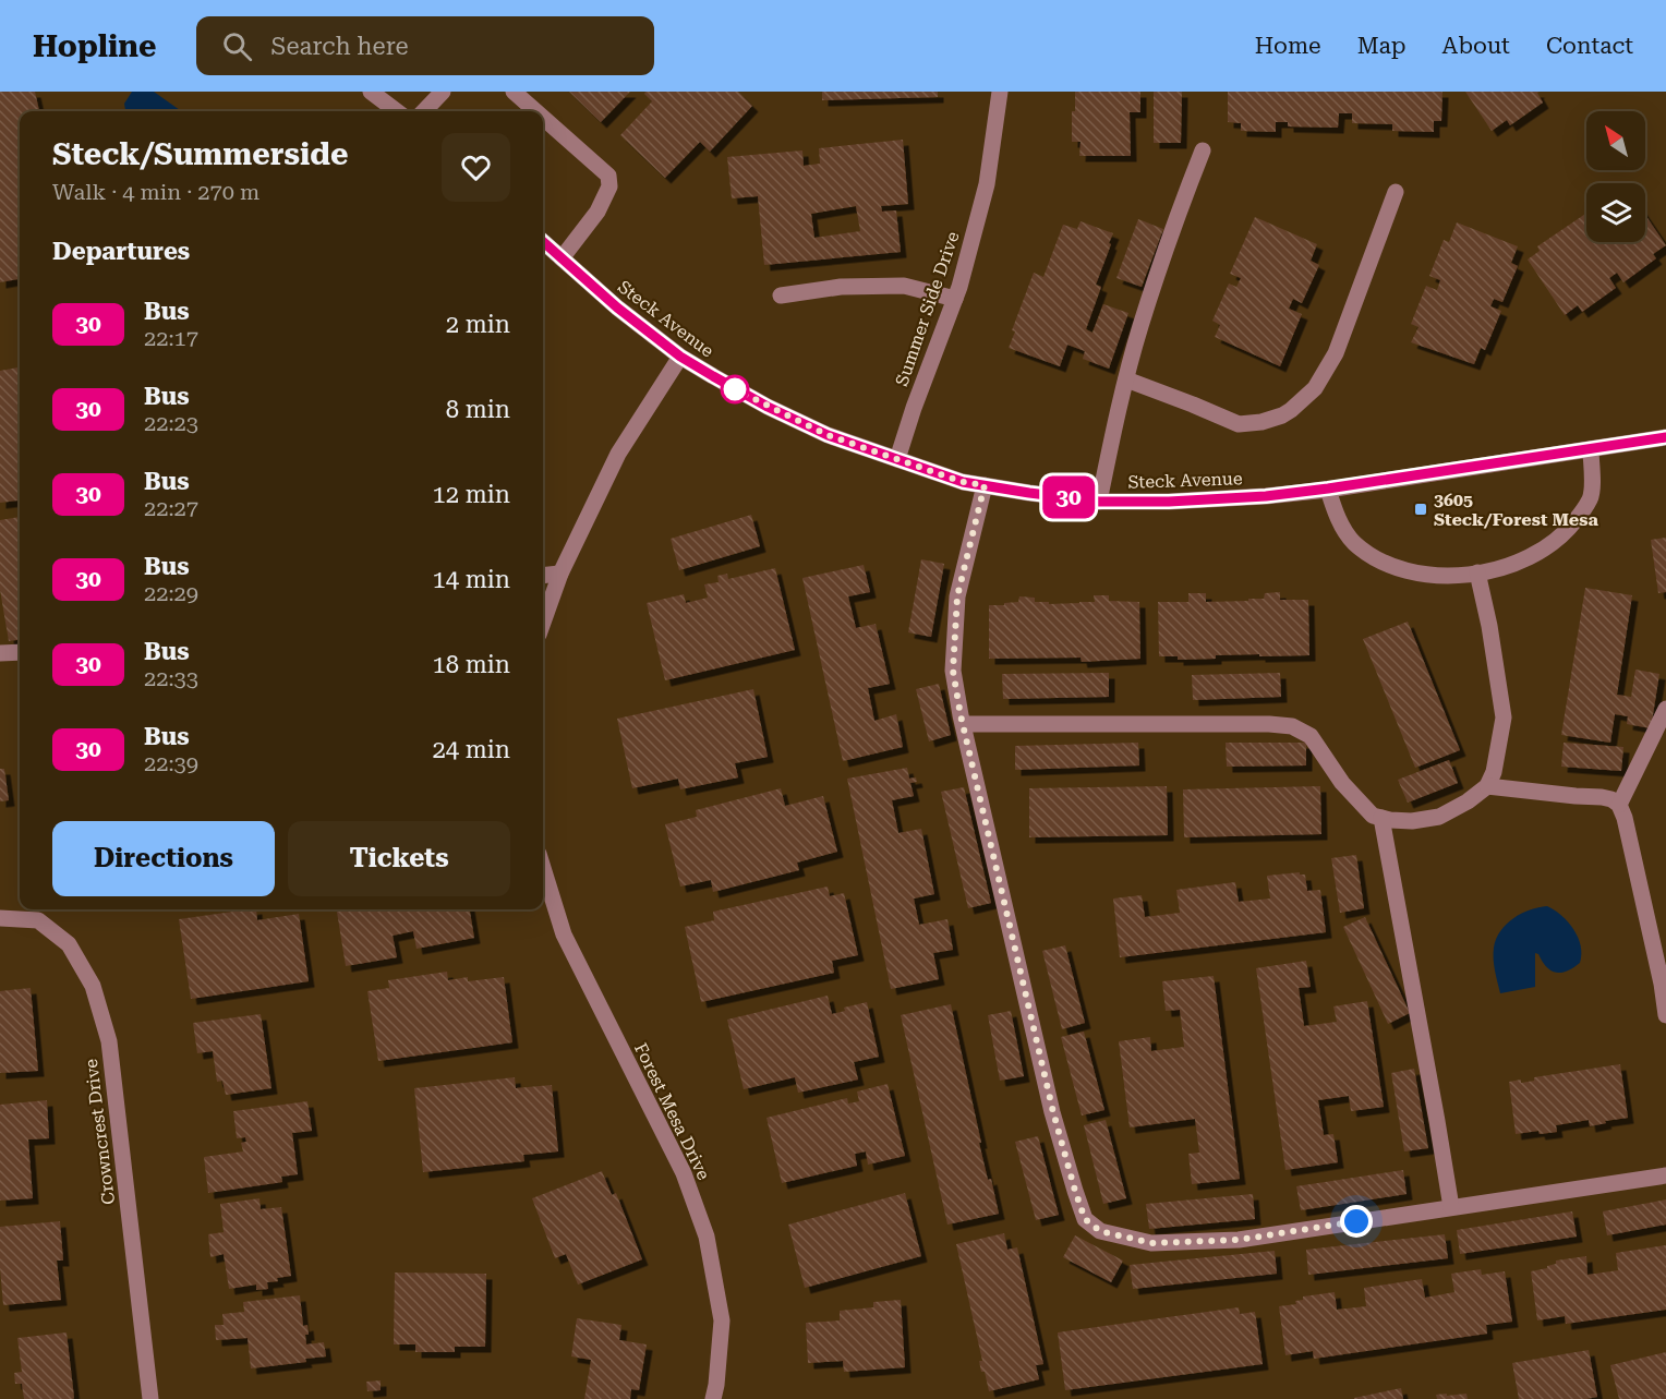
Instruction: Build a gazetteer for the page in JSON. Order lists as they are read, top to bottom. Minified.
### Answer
{"streets":{"street":["Summer Side Drive","Steck Avenue","Forest Mesa Drive","Crowncrest Drive"]},"crossings":[["Summer Side Drive","Steck Avenue"]],"places":{"transit":["3605 Steck/Forest Mesa"]},"lines":["bus line 30"],"north":"top left","page":{"header":"Hopline","search":"Search here","nav":["Home","Map","About","Contact"],"on_map":"30","heading":[["Steck/Summerside","Walk · 4 min · 270 m"],"Departures"],"list":[{"mark":"30","name":"Bus","note":"22:17","value":"2 min"},{"mark":"30","name":"Bus","note":"22:23","value":"8 min"},{"mark":"30","name":"Bus","note":"22:27","value":"12 min"},{"mark":"30","name":"Bus","note":"22:29","value":"14 min"},{"mark":"30","name":"Bus","note":"22:33","value":"18 min"},{"mark":"30","name":"Bus","note":"22:39","value":"24 min"}],"buttons":["Directions","Tickets"]}}
